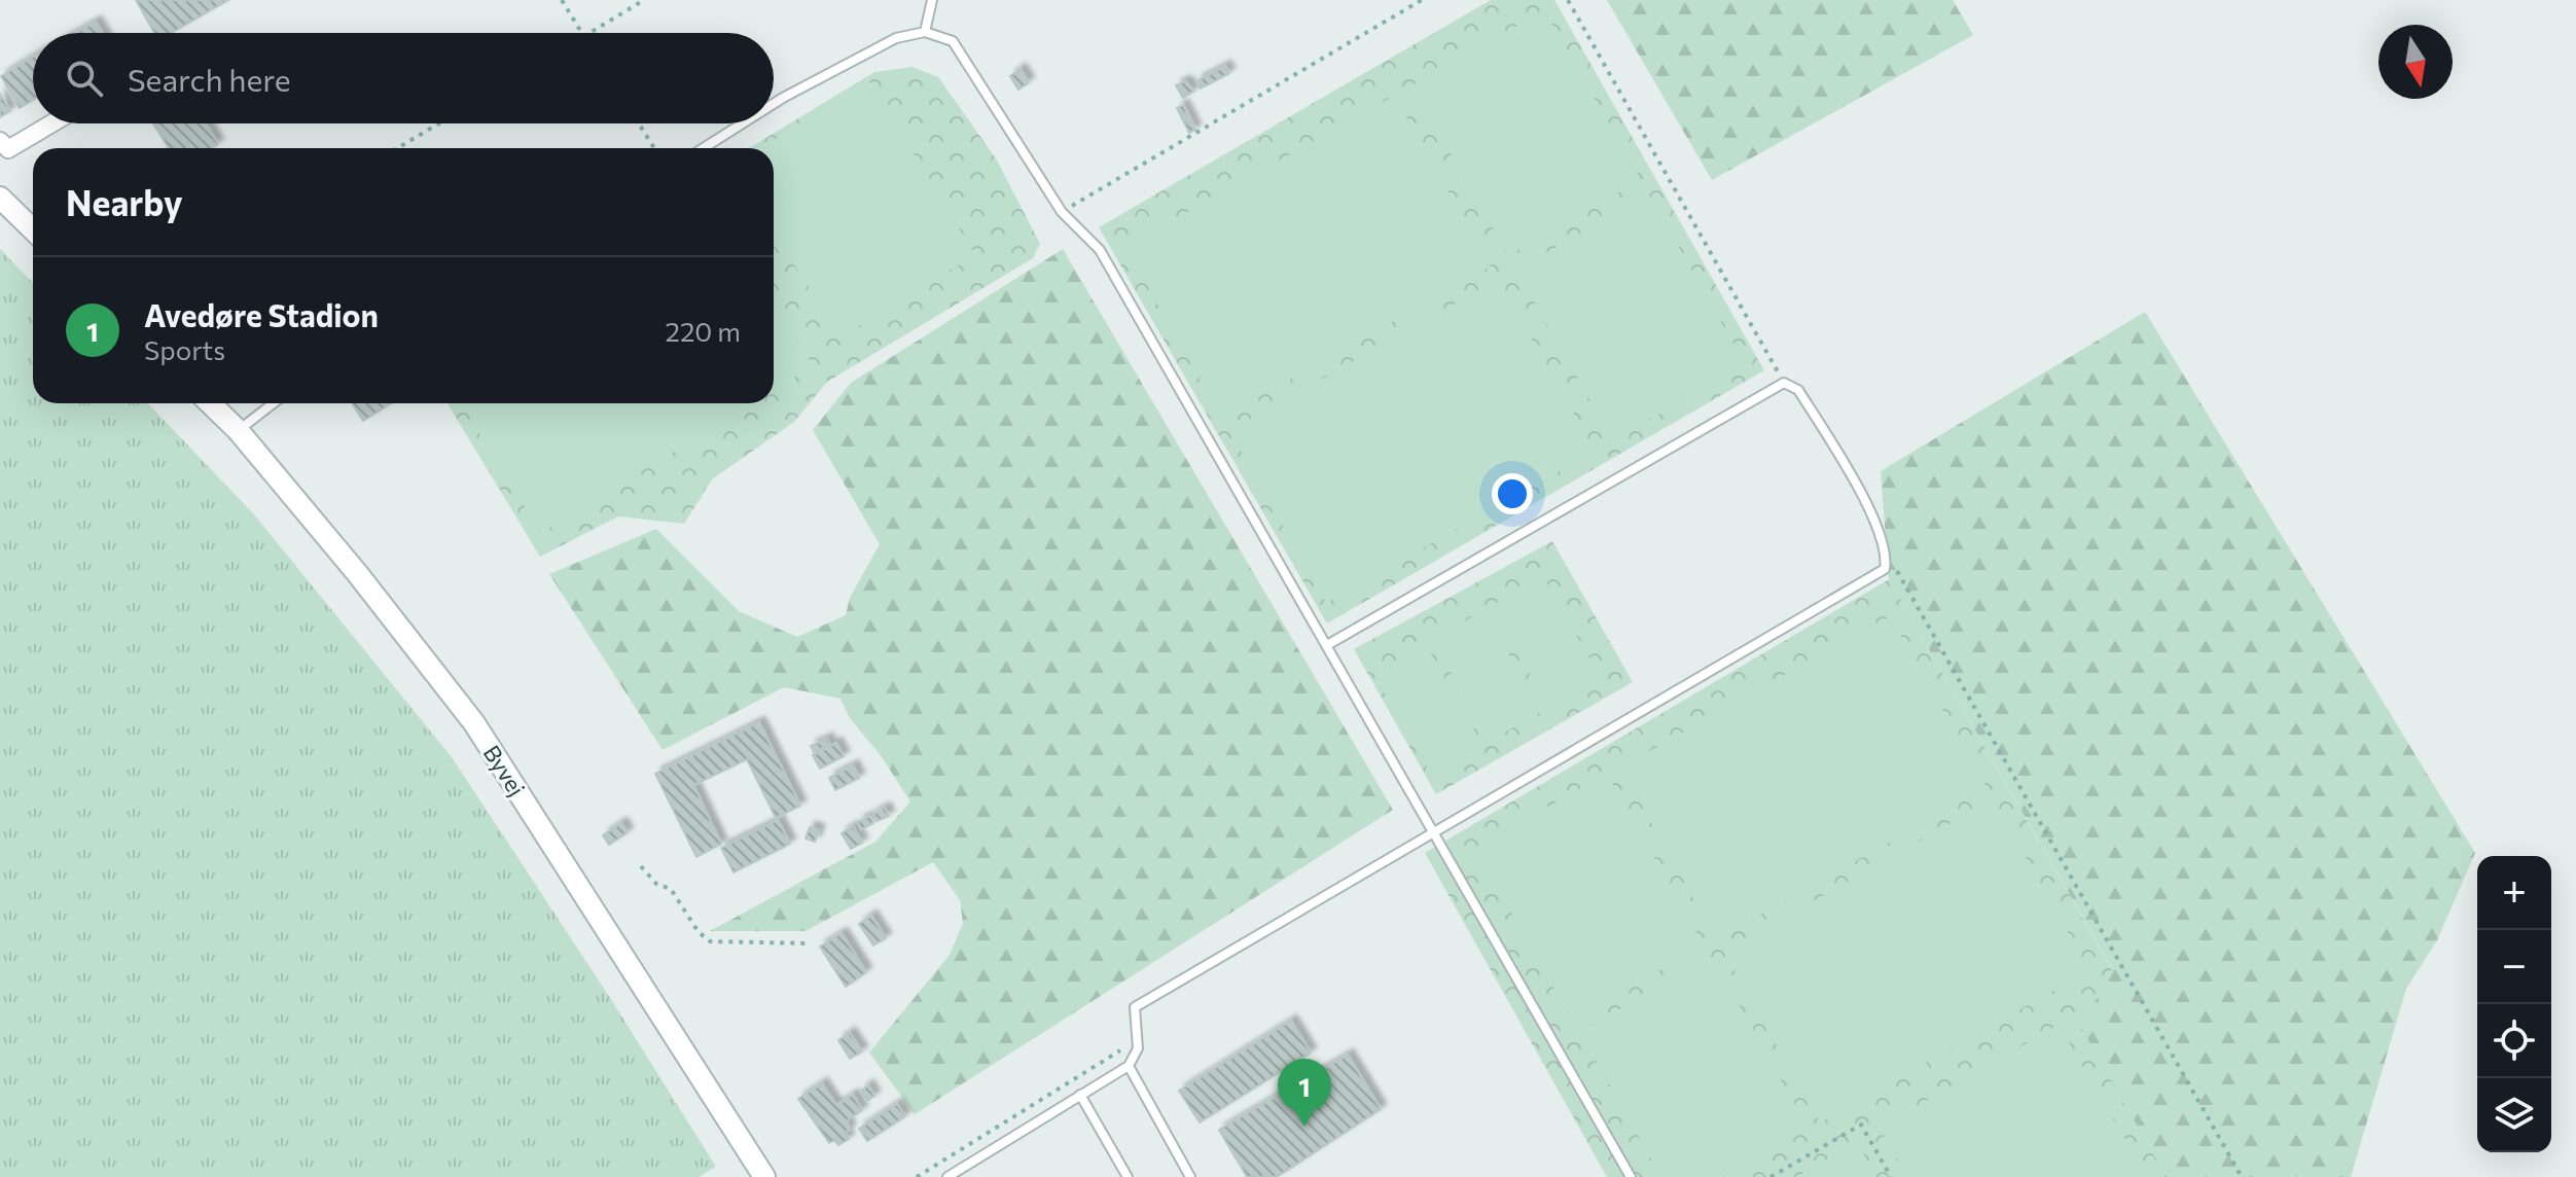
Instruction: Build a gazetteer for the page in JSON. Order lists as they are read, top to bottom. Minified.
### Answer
{"streets":{"street":["Byvej"]},"north":"bottom","page":{"search":"Search here","heading":"Nearby","list":[{"mark":"1","name":"Avedøre Stadion","note":"Sports","value":"220 m"}],"map_buttons":["+","−"],"pins":"1"}}
